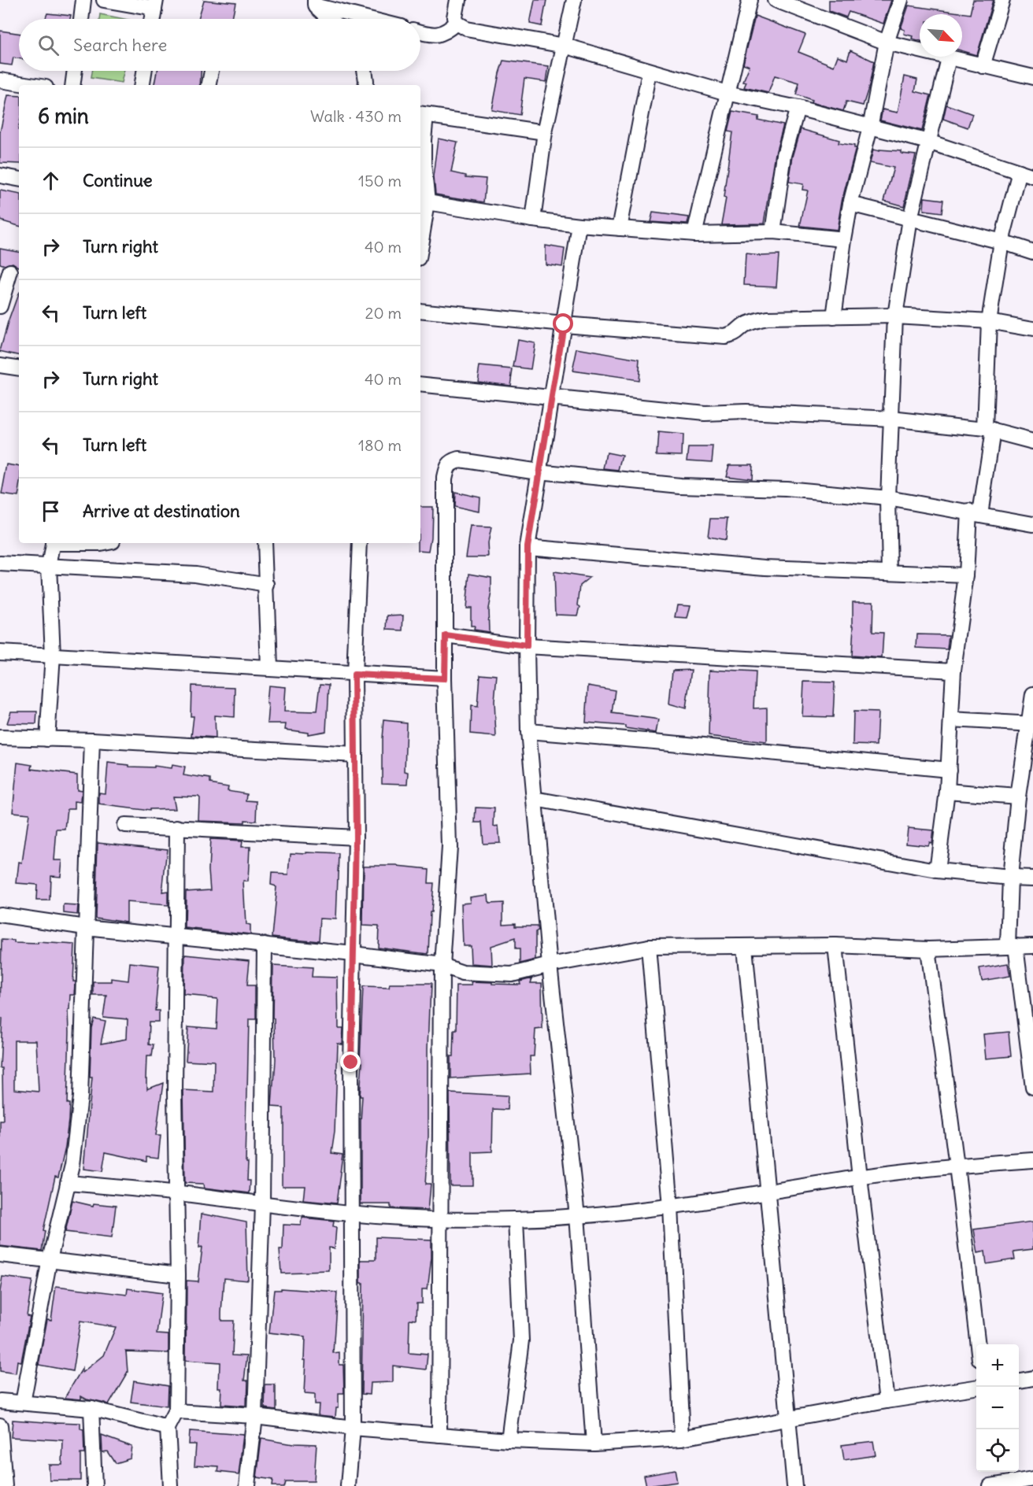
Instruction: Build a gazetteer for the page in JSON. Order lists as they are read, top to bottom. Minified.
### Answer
{"north":"bottom right","page":{"search":"Search here","heading":["6 min","Walk · 430 m"],"list":[["Continue","150 m"],["Turn right","40 m"],["Turn left","20 m"],["Turn right","40 m"],["Turn left","180 m"],"Arrive at destination"],"map_buttons":["+","−"]}}
